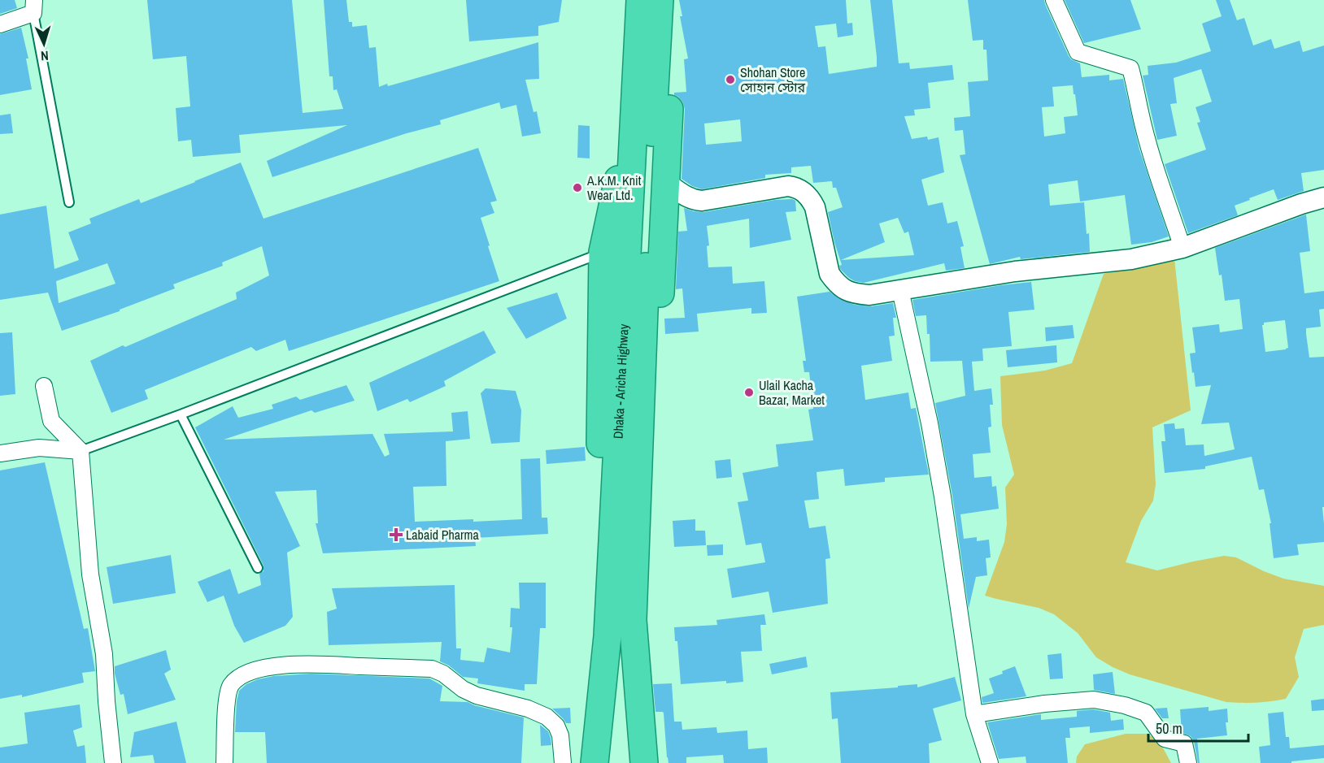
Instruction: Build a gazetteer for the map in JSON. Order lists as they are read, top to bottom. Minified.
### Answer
{"streets":{"highway":["Dhaka - Aricha Highway"]},"places":{"other":["Shohan Store সোহান স্টোর","A.K.M. Knit Wear Ltd.","Ulail Kacha Bazar, Market"],"health":["Labaid Pharma"]},"scale_bar":"50 m","north":"bottom"}
